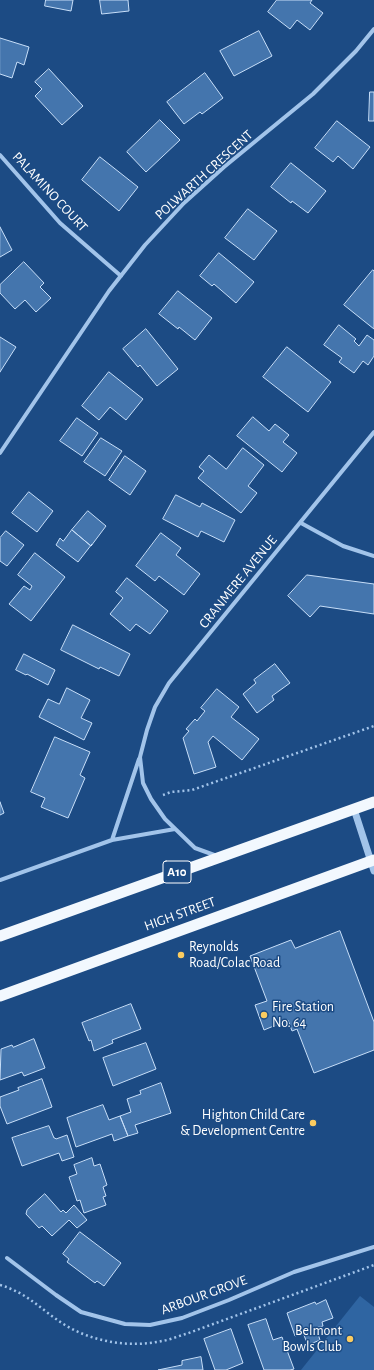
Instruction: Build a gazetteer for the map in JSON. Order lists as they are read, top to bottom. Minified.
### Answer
{"streets":{"highway":["A10","HIGH STREET"],"street":["POLWARTH CRESCENT","PALAMINO COURT","CRANMERE AVENUE","ARBOUR GROVE"]},"crossings":[["POLWARTH CRESCENT","PALAMINO COURT"],["CRANMERE AVENUE","A10"]],"places":["Reynolds Road/Colac Road","Fire Station No. 64","Highton Child Care & Development Centre","Belmont Bowls Club"]}
